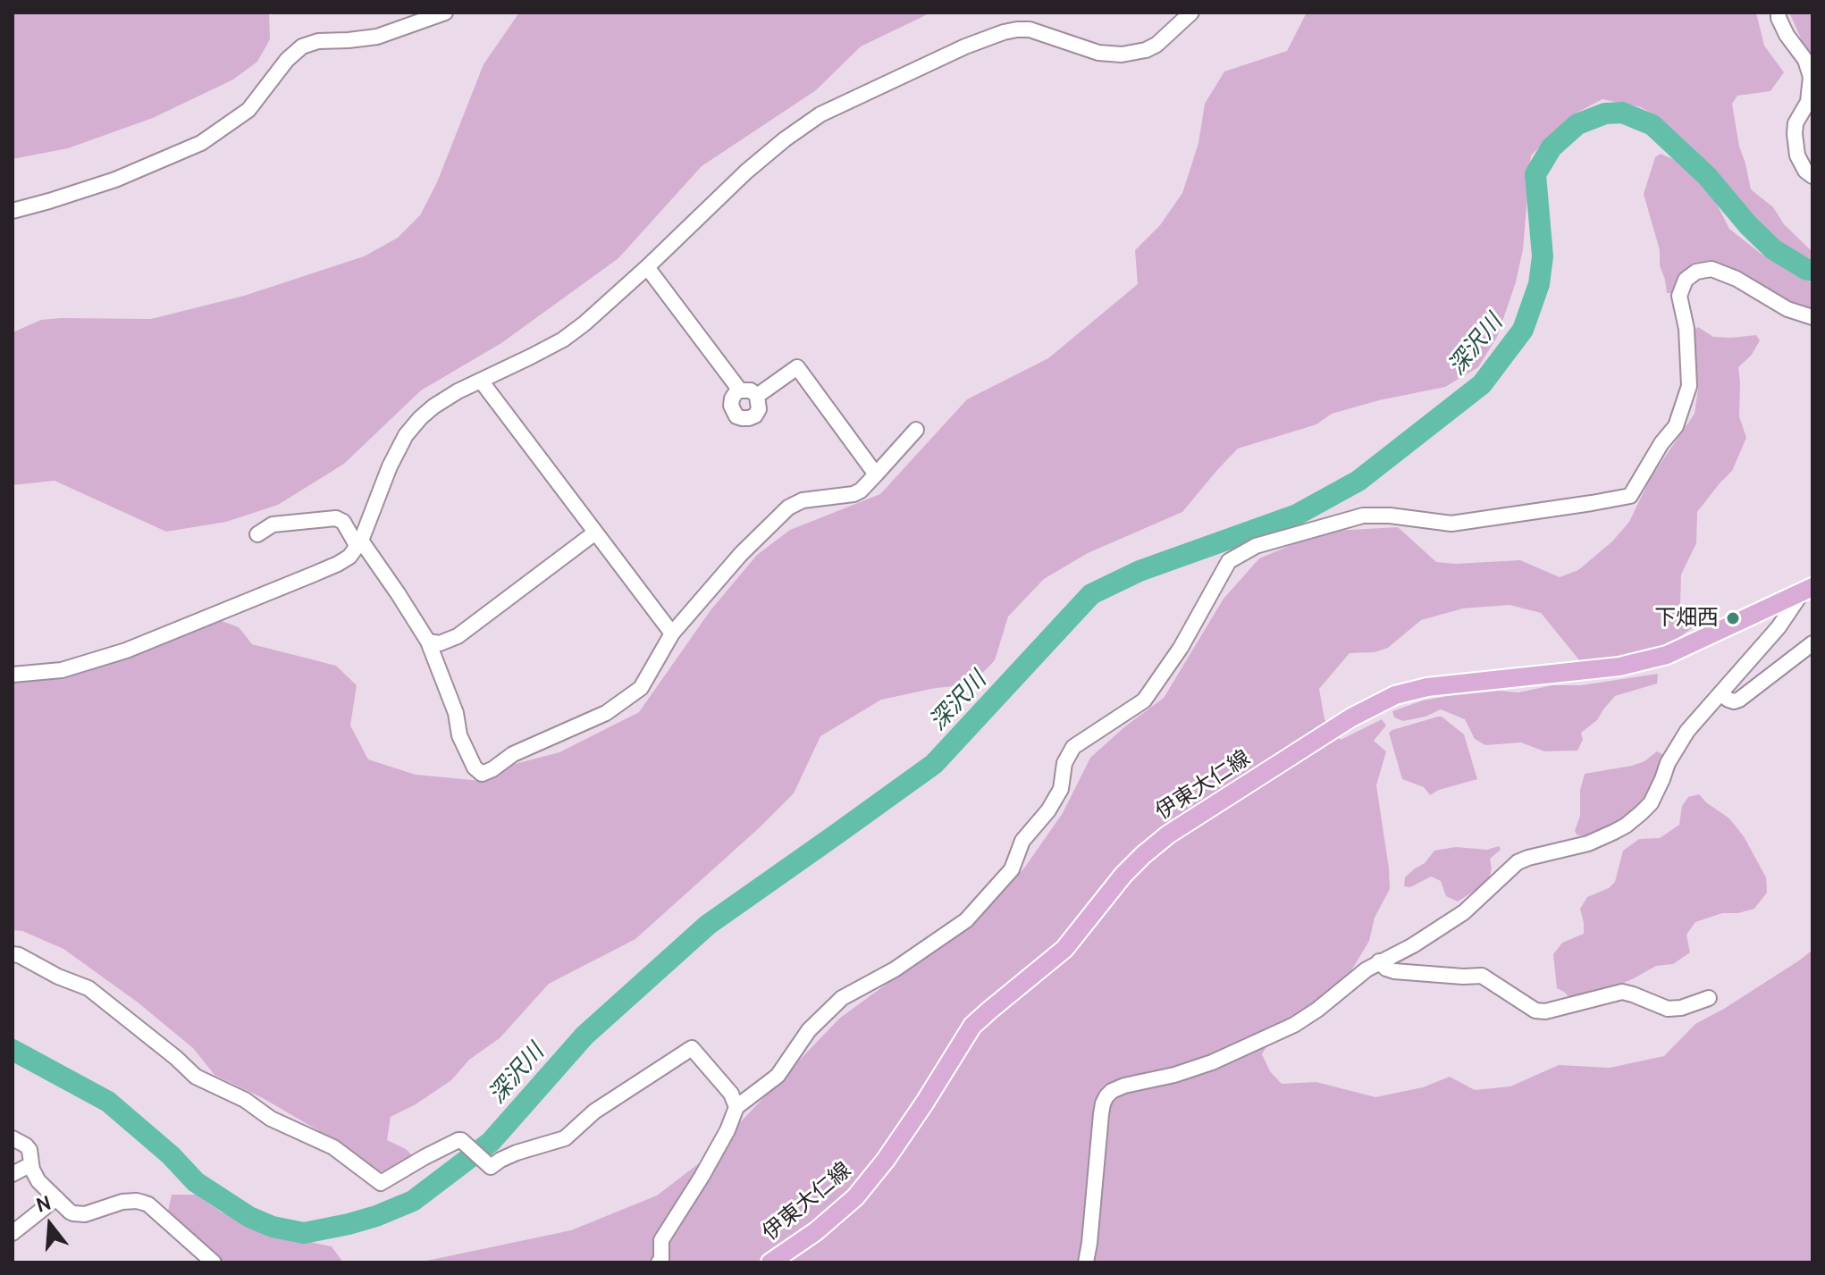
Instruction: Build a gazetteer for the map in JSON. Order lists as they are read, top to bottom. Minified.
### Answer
{"streets":{"main road":["伊東大仁線"]},"water":["深沢川"],"places":["下畑西"],"north":"top"}
